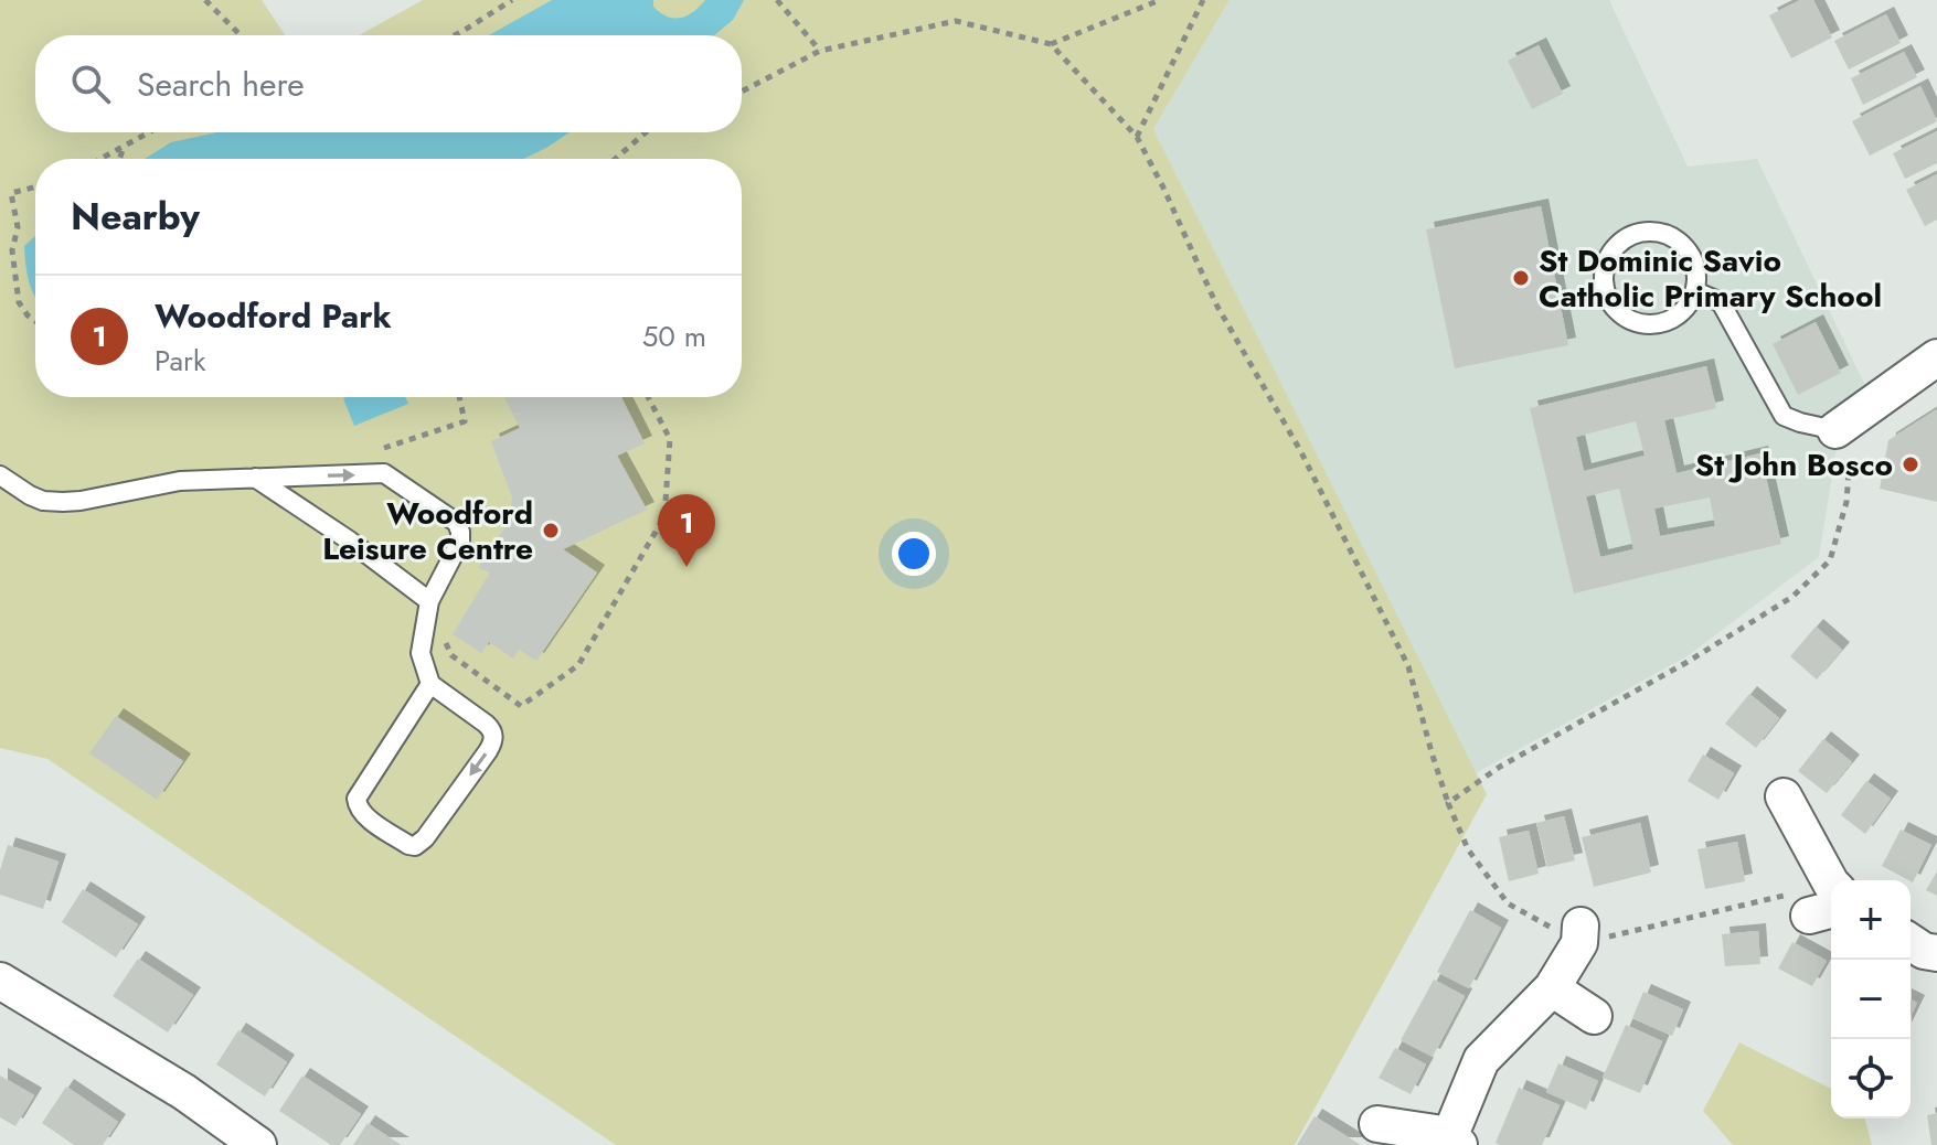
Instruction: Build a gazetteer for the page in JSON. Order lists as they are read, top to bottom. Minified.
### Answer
{"places":["St Dominic Savio Catholic Primary School","St John Bosco","Woodford Leisure Centre"],"page":{"search":"Search here","heading":"Nearby","list":[{"mark":"1","name":"Woodford Park","note":"Park","value":"50 m"}],"pins":"1","map_buttons":["+","−"]}}
